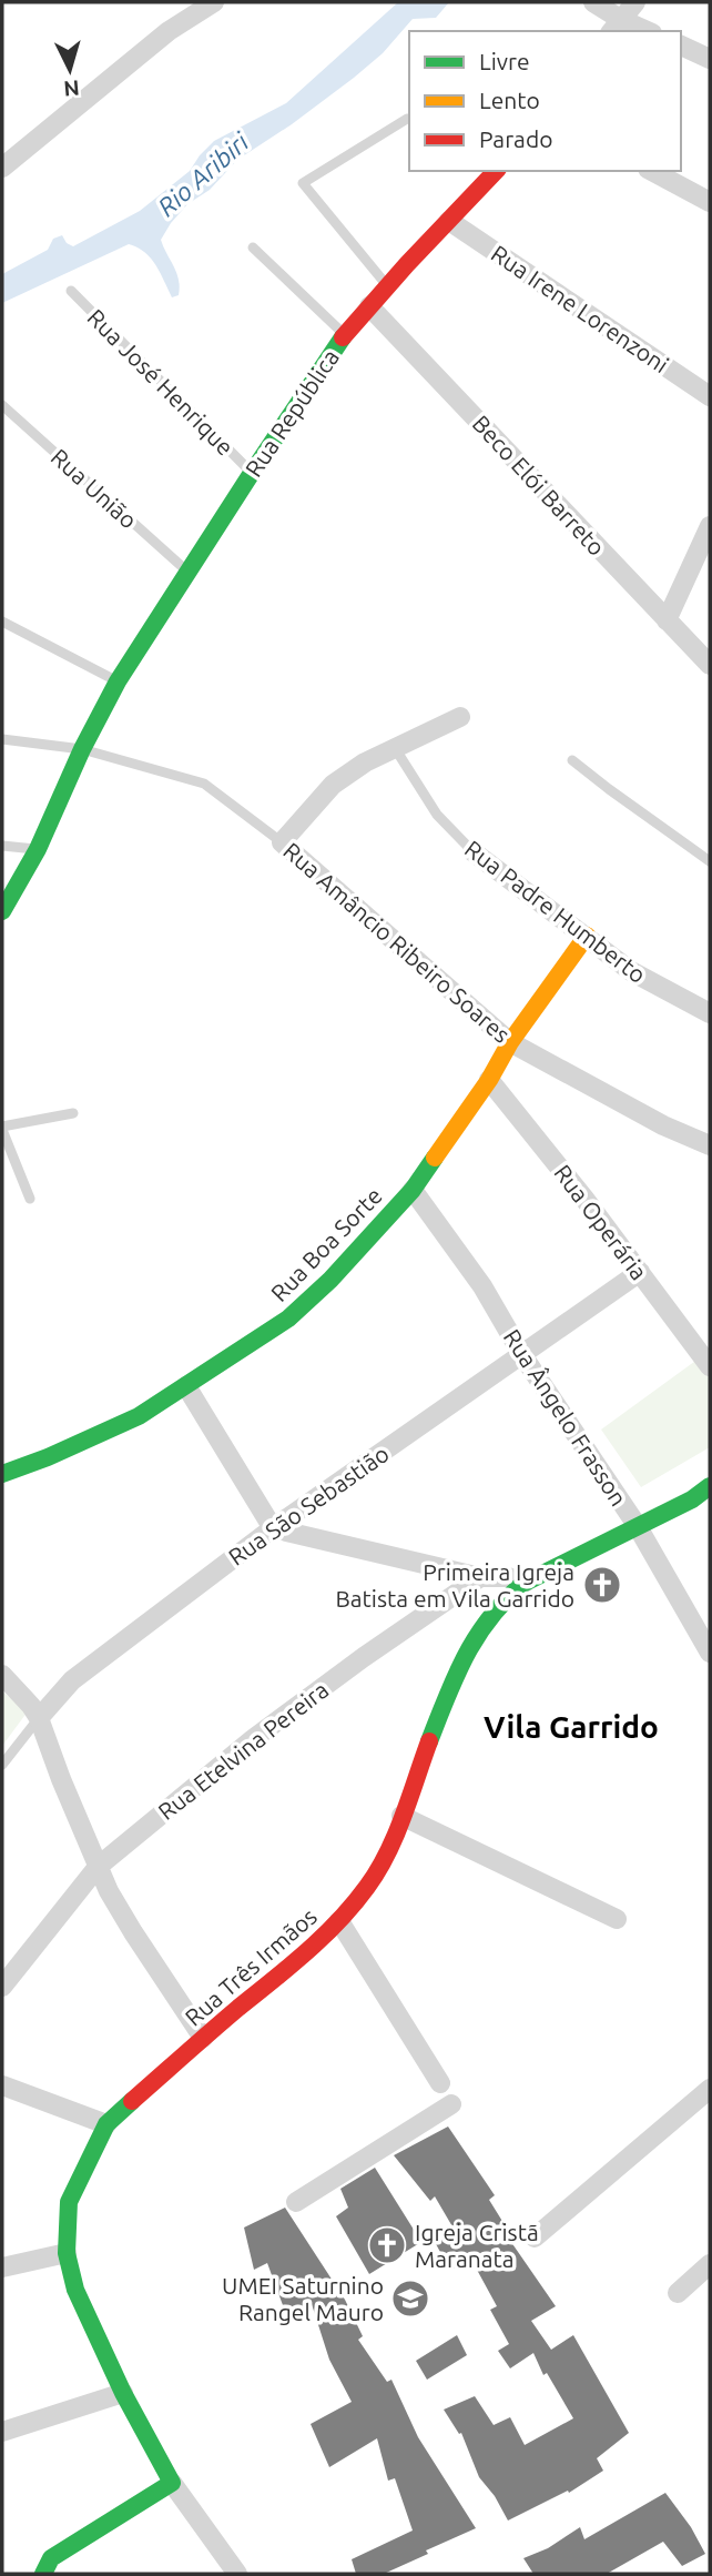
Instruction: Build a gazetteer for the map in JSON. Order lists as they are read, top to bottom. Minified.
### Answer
{"streets":{"street":["Rua Irene Lorenzoni","Rua República","Beco Elói Barreto","Rua Padre Humberto","Rua Amâncio Ribeiro Soares","Rua Operária","Rua Boa Sorte","Rua Ângelo Frasson","Rua São Sebastião","Rua Etelvina Pereira","Rua Três Irmãos"],"lane":["Rua José Henrique","Rua União"]},"crossings":[["Rua Irene Lorenzoni","Rua República"],["Rua José Henrique","Rua República"],["Rua República","Beco Elói Barreto"],["Rua República","Rua União"],["Rua República","Rua Amâncio Ribeiro Soares"],["Rua Padre Humberto","Rua Boa Sorte"],["Rua Amâncio Ribeiro Soares","Rua Boa Sorte"],["Rua Operária","Rua Boa Sorte"],["Rua Operária","Rua São Sebastião"],["Rua Boa Sorte","Rua Ângelo Frasson"],["Rua Ângelo Frasson","Rua São Sebastião"],["Rua Ângelo Frasson","Rua Três Irmãos"]],"districts":["Vila Garrido"],"water":["Rio Aribiri"],"places":{"church":["Primeira Igreja Batista em Vila Garrido","Igreja Cristã Maranata"],"school or university":["UMEI Saturnino Rangel Mauro"]},"legend":["Livre","Lento","Parado"],"north":"bottom"}
